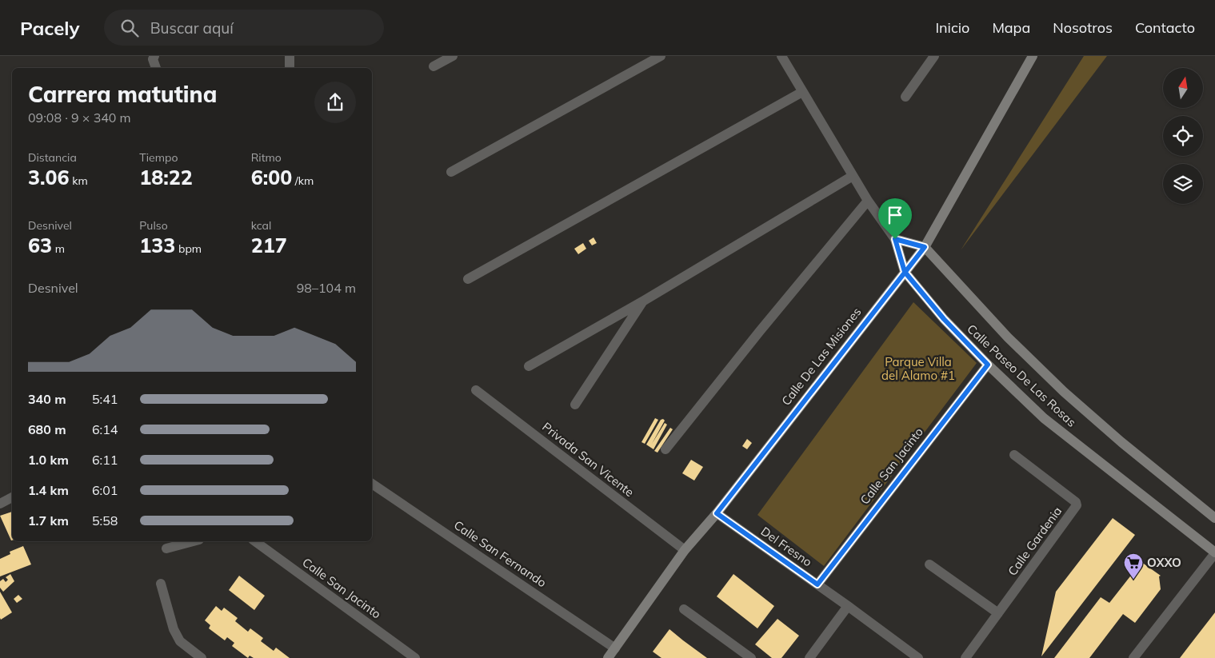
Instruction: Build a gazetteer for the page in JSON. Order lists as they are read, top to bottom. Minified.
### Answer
{"streets":{"street":["Calle De Las Misiones","Calle Paseo De Las Rosas","Privada San Vicente","Calle San Jacinto","Calle Gardenia","Del Fresno","Calle San Fernando"]},"crossings":[["Calle De Las Misiones","Calle Paseo De Las Rosas"],["Calle De Las Misiones","Privada San Vicente"],["Calle De Las Misiones","Del Fresno"],["Calle De Las Misiones","Calle San Fernando"],["Calle Paseo De Las Rosas","Calle San Jacinto"],["Calle San Jacinto","Del Fresno"]],"parks":["Parque Villa del Alamo #1"],"places":{"supermarket":["OXXO"]},"north":"top","page":{"header":"Pacely","search":"Buscar aquí","nav":["Inicio","Mapa","Nosotros","Contacto"],"heading":["Carrera matutina","09:08 · 9 × 340 m"],"stats":[["Distancia","3.06 km"],["Tiempo","18:22"],["Ritmo","6:00 /km"],["Desnivel","63 m"],["Pulso","133 bpm"],["kcal","217"]],"chart":["Desnivel","98–104 m"],"list":[{"name":"340 m","note":"5:41"},{"name":"680 m","note":"6:14"},{"name":"1.0 km","note":"6:11"},{"name":"1.4 km","note":"6:01"},{"name":"1.7 km","note":"5:58"}]}}
